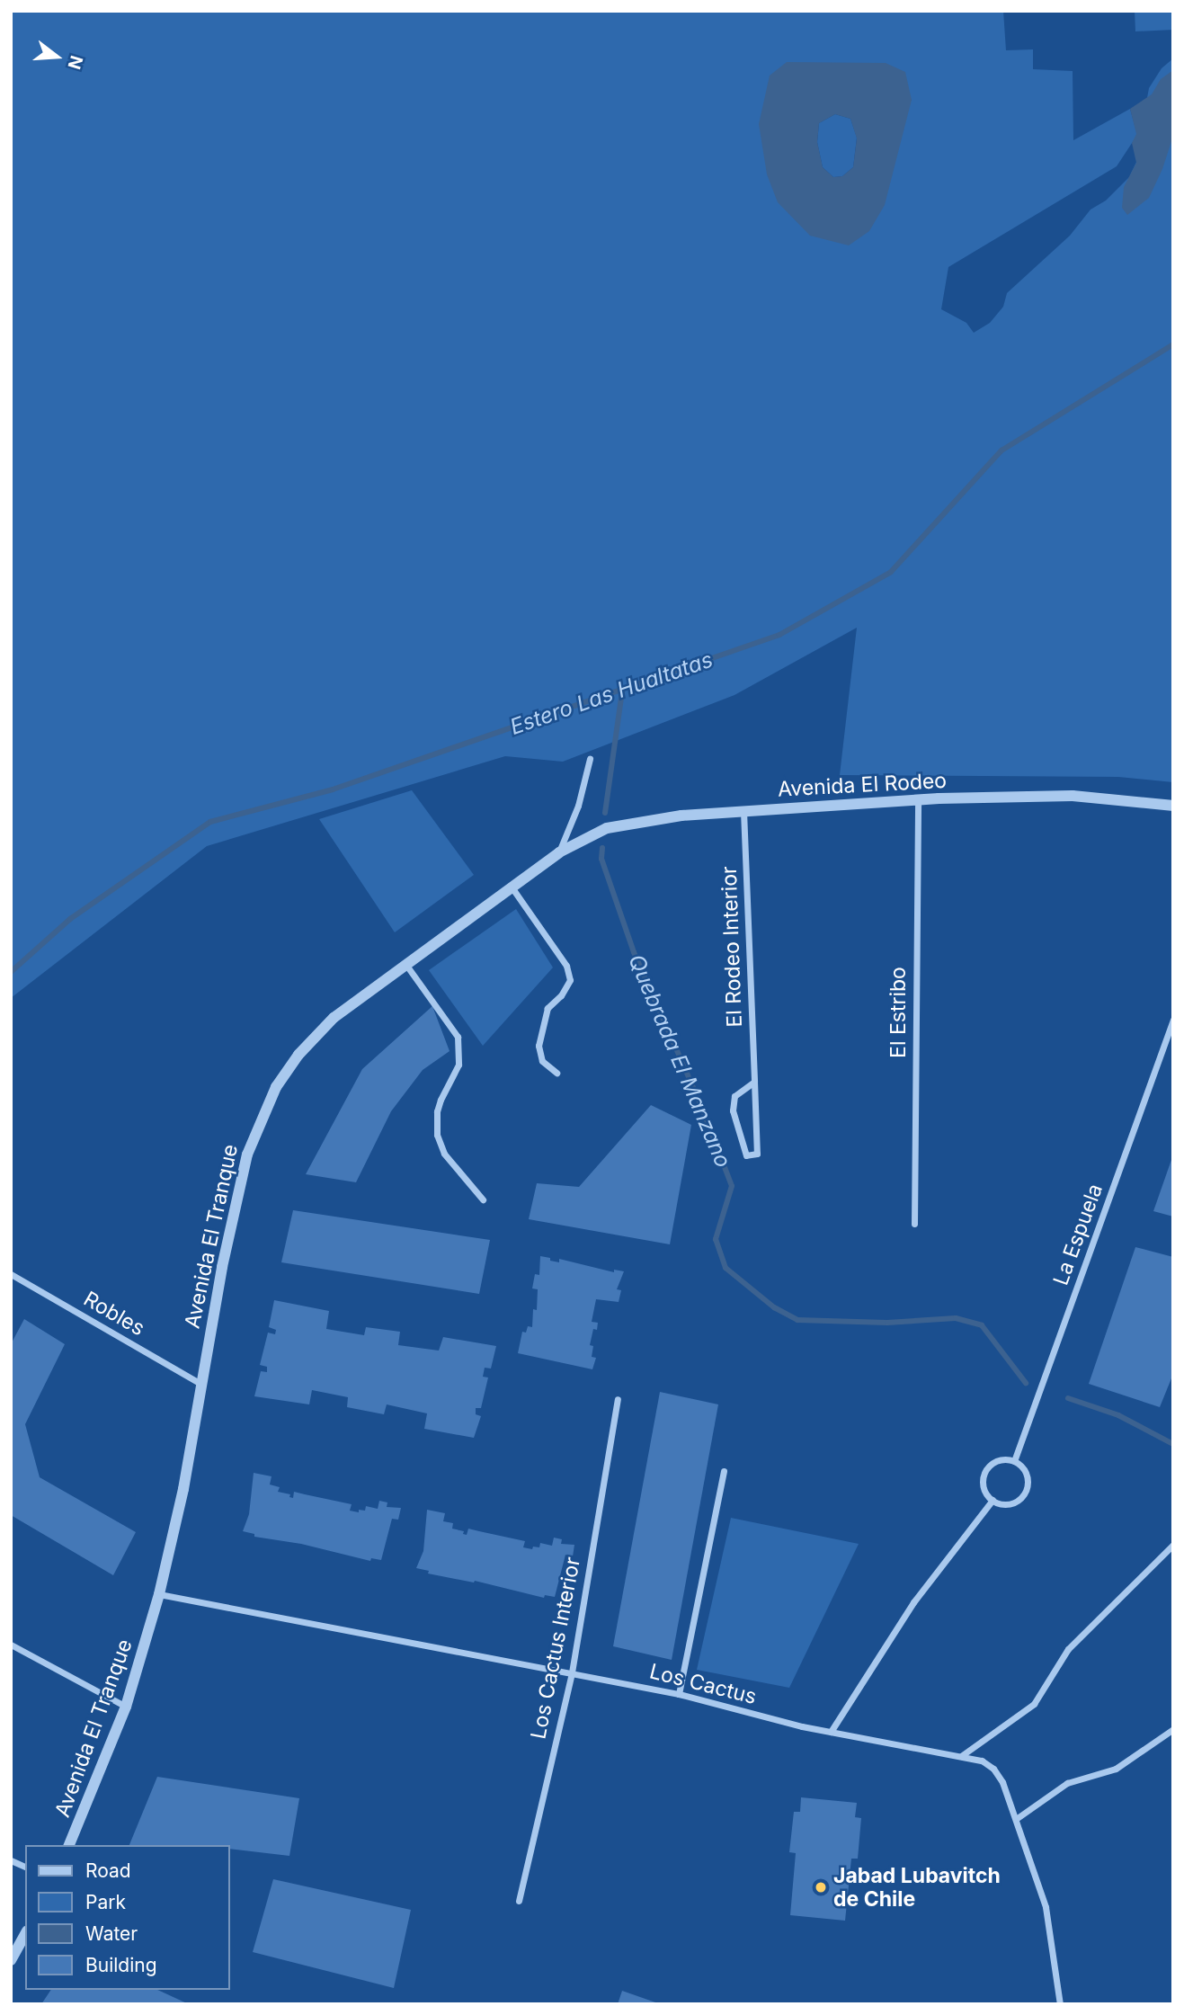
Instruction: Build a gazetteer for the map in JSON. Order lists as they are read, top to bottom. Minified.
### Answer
{"streets":{"street":["Avenida El Rodeo","El Rodeo Interior","El Estribo","La Espuela","Avenida El Tranque","Robles","Los Cactus Interior","Los Cactus"]},"crossings":[["Avenida El Rodeo","El Rodeo Interior"],["Avenida El Rodeo","El Estribo"],["Avenida El Rodeo","Avenida El Tranque"],["Avenida El Tranque","Robles"],["Avenida El Tranque","Los Cactus"],["Los Cactus Interior","Los Cactus"]],"water":["Estero Las Hualtatas","Quebrada El Manzano"],"places":["Jabad Lubavitch de Chile"],"legend":["Road","Park","Water","Building"],"north":"right"}
